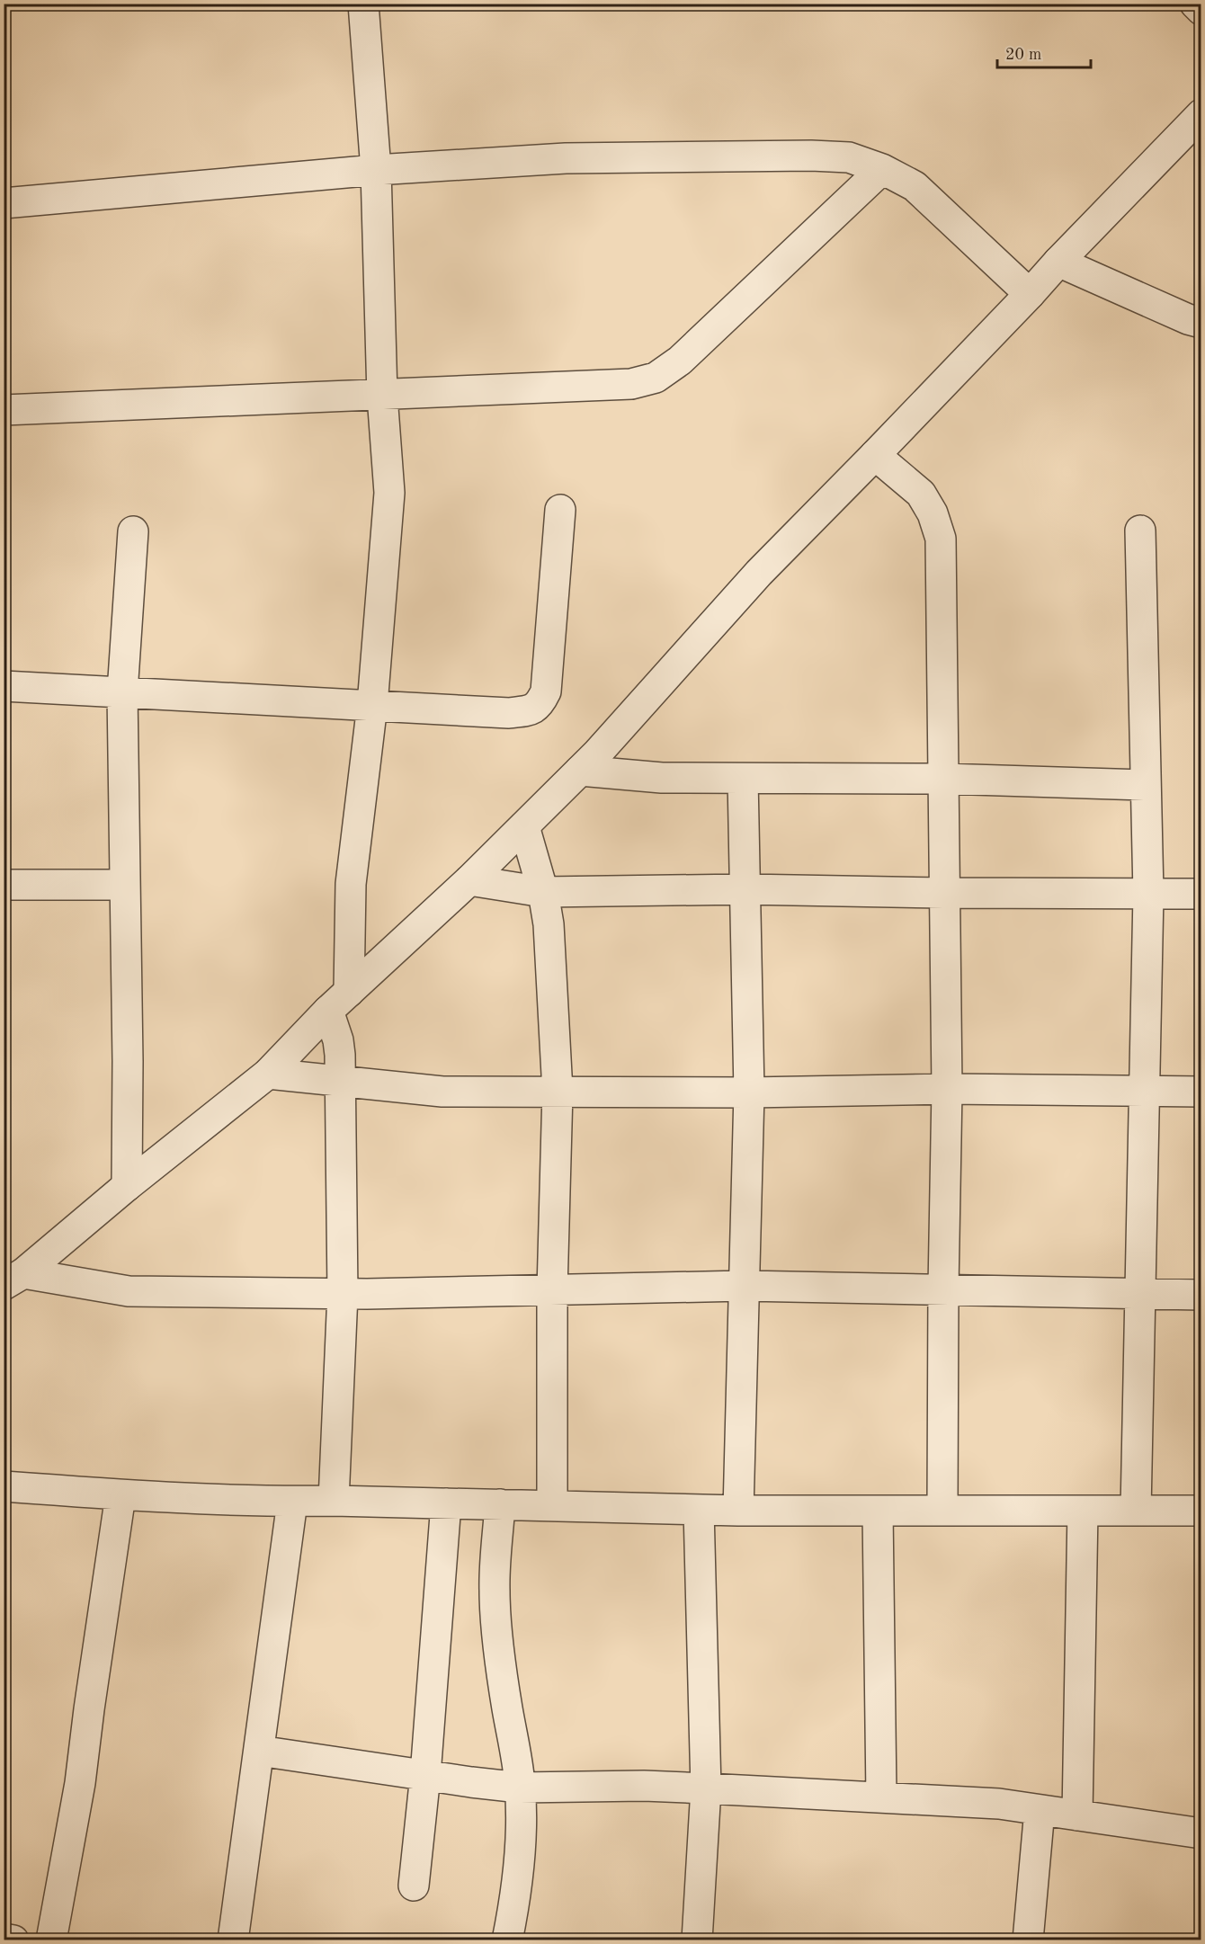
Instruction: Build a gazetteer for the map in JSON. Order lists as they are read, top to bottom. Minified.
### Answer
{"scale_bar":"20 m"}
